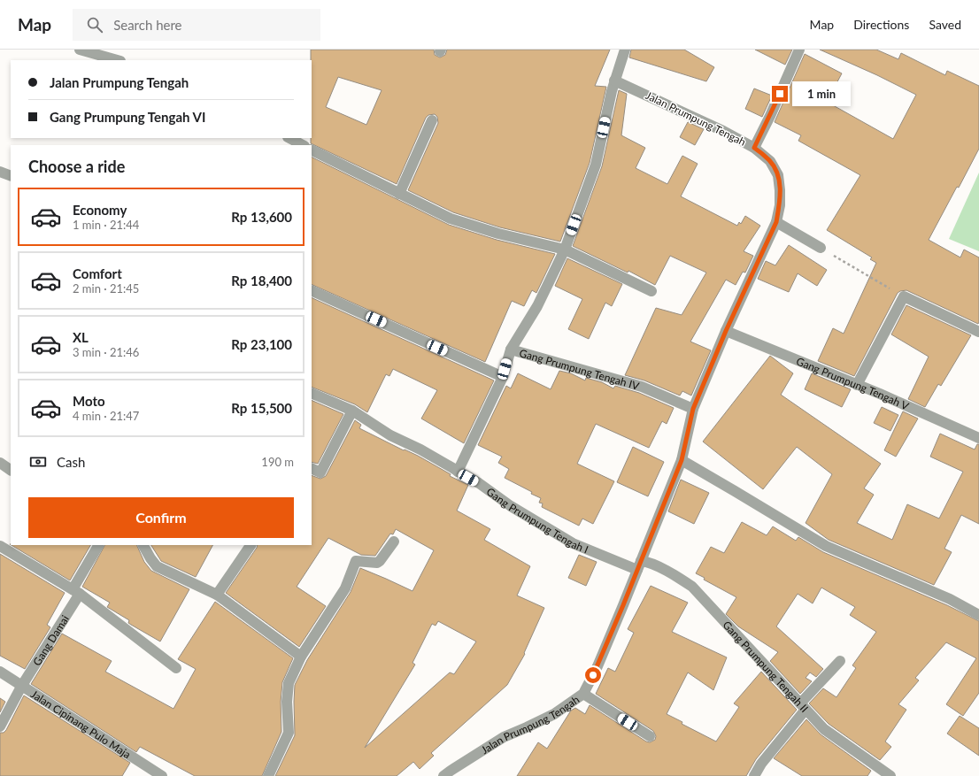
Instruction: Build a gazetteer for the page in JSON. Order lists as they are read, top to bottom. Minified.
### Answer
{"streets":{"street":["Jalan Prumpung Tengah","Gang Prumpung Tengah IV","Gang Prumpung Tengah V","Gang Prumpung Tengah I","Gang Damai","Gang Prumpung Tengah II","Jalan Cipinang Pulo Maja"]},"crossings":[["Jalan Prumpung Tengah","Gang Prumpung Tengah IV"],["Jalan Prumpung Tengah","Gang Prumpung Tengah V"],["Jalan Prumpung Tengah","Gang Prumpung Tengah I"],["Jalan Prumpung Tengah","Gang Prumpung Tengah II"],["Gang Prumpung Tengah IV","Gang Prumpung Tengah I"],["Gang Prumpung Tengah I","Gang Prumpung Tengah II"],["Gang Damai","Jalan Cipinang Pulo Maja"]],"page":{"header":"Map","search":"Search here","nav":["Map","Directions","Saved"],"banner":["Jalan Prumpung Tengah","Gang Prumpung Tengah VI"],"bubble":"1 min","heading":"Choose a ride","list":[{"name":"Economy","note":"1 min · 21:44","value":"Rp 13,600"},{"name":"Comfort","note":"2 min · 21:45","value":"Rp 18,400"},{"name":"XL","note":"3 min · 21:46","value":"Rp 23,100"},{"name":"Moto","note":"4 min · 21:47","value":"Rp 15,500"}],"pay":["Cash","190 m"],"buttons":"Confirm"}}
